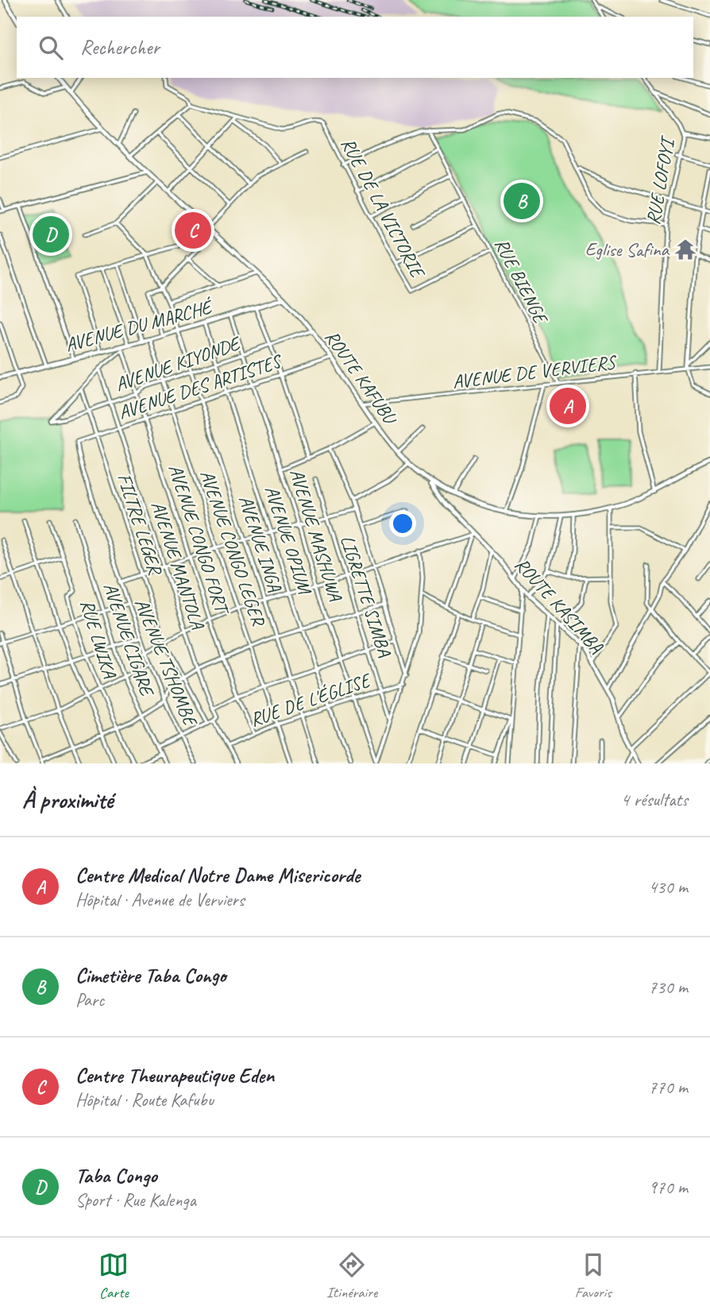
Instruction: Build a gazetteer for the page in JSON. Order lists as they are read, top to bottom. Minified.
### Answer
{"streets":{"main road":["AVENUE DU MARCHÉ","ROUTE KAFUBU","ROUTE KASIMBA"],"street":["RUE LOFOYI","RUE DE LA VICTORIE","RUE BIENGE","AVENUE KIYONDE","AVENUE DE VERVIERS","AVENUE DES ARTISTES","FILTRE LEGER","AVENUE MASHUWA","AVENUE CONGO FORT","AVENUE OPIUM","AVENUE INGA","AVENUE CONGO LEGER","AVENUE MANTOLA","LIGRETTE SIMBA","RUE LWIKA","AVENUE CIGARE","AVENUE TSHOMBE","RUE DE L'ÉGLISE"]},"crossings":[["RUE LOFOYI","AVENUE DE VERVIERS"],["RUE DE LA VICTORIE","RUE BIENGE"],["RUE BIENGE","AVENUE DE VERVIERS"],["AVENUE DU MARCHÉ","ROUTE KAFUBU"],["AVENUE DU MARCHÉ","AVENUE MASHUWA"],["AVENUE DU MARCHÉ","AVENUE OPIUM"],["AVENUE DU MARCHÉ","AVENUE INGA"],["AVENUE DU MARCHÉ","AVENUE CONGO LEGER"],["AVENUE KIYONDE","ROUTE KAFUBU"],["AVENUE KIYONDE","FILTRE LEGER"],["AVENUE KIYONDE","AVENUE MASHUWA"],["AVENUE KIYONDE","AVENUE CONGO FORT"],["AVENUE KIYONDE","AVENUE OPIUM"],["AVENUE KIYONDE","AVENUE INGA"],["AVENUE KIYONDE","AVENUE CONGO LEGER"],["AVENUE KIYONDE","AVENUE MANTOLA"],["AVENUE DE VERVIERS","ROUTE KAFUBU"],["ROUTE KAFUBU","AVENUE DES ARTISTES"],["ROUTE KAFUBU","ROUTE KASIMBA"],["AVENUE DES ARTISTES","FILTRE LEGER"],["AVENUE DES ARTISTES","AVENUE MASHUWA"],["AVENUE DES ARTISTES","AVENUE CONGO FORT"],["AVENUE DES ARTISTES","AVENUE OPIUM"],["AVENUE DES ARTISTES","AVENUE INGA"],["AVENUE DES ARTISTES","AVENUE CONGO LEGER"],["AVENUE DES ARTISTES","AVENUE MANTOLA"],["AVENUE DES ARTISTES","AVENUE TSHOMBE"],["AVENUE MASHUWA","RUE DE L'ÉGLISE"],["AVENUE CONGO FORT","RUE DE L'ÉGLISE"],["AVENUE OPIUM","RUE DE L'ÉGLISE"],["AVENUE INGA","RUE DE L'ÉGLISE"],["AVENUE CONGO LEGER","RUE DE L'ÉGLISE"],["AVENUE MANTOLA","RUE DE L'ÉGLISE"],["LIGRETTE SIMBA","RUE DE L'ÉGLISE"]],"places":{"temple":["Eglise Safina"]},"page":{"search":"Rechercher","pins":["B","C","D","A"],"heading":["À proximité","4 résultats"],"list":[{"mark":"A","name":"Centre Medical Notre Dame Misericorde","note":"Hôpital · Avenue de Verviers","value":"430 m"},{"mark":"B","name":"Cimetière Taba Congo","note":"Parc","value":"730 m"},{"mark":"C","name":"Centre Theurapeutique Eden","note":"Hôpital · Route Kafubu","value":"770 m"},{"mark":"D","name":"Taba Congo","note":"Sport · Rue Kalenga","value":"970 m"}],"nav":["Carte","Itinéraire","Favoris"]}}
